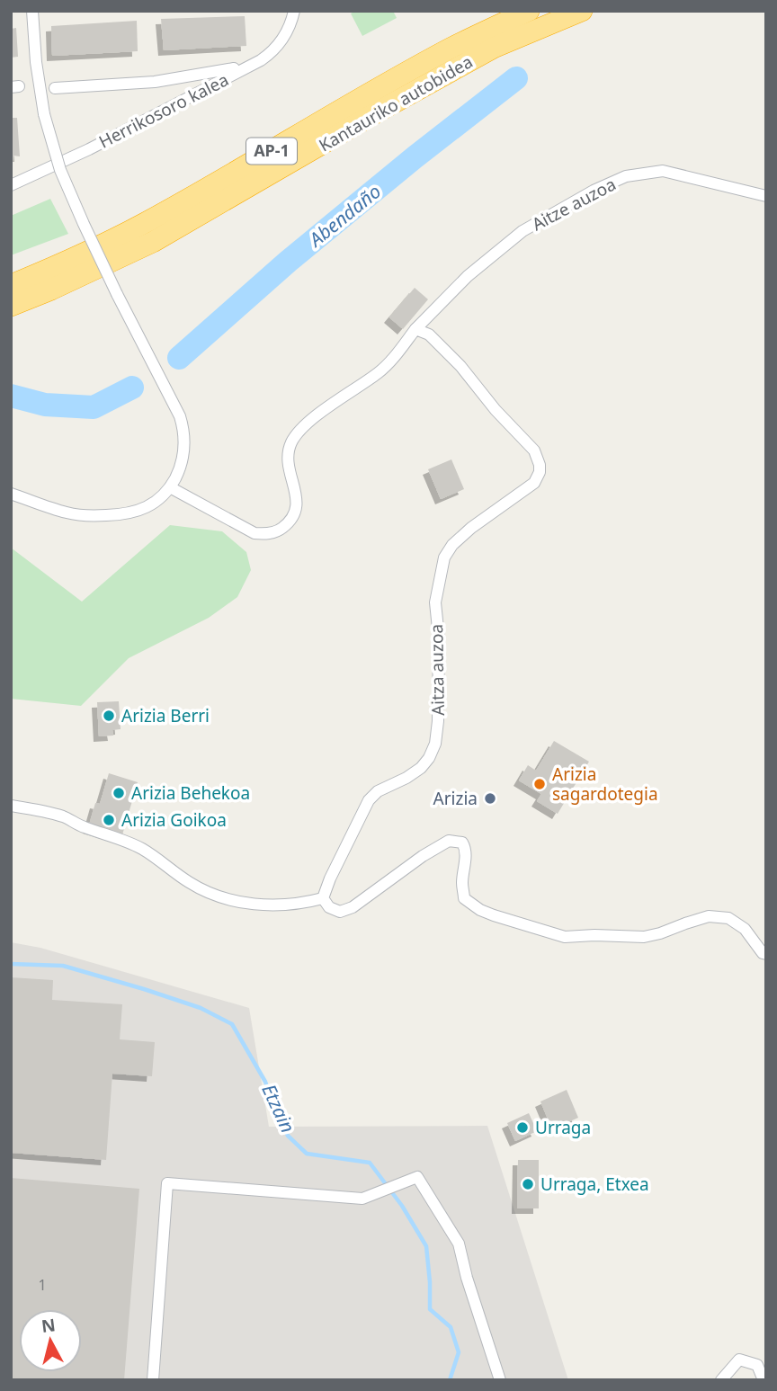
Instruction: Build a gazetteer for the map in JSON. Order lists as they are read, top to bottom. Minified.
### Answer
{"streets":{"highway":["Kantauriko autobidea","AP-1"],"street":["Herrikosoro kalea","Aitze auzoa","Aitza auzoa"]},"crossings":[["Aitze auzoa","Aitza auzoa"]],"water":["Abendaño","Etzain"],"places":["Arizia Berri","Arizia sagardotegia","Arizia Behekoa","Arizia","Arizia Goikoa","Urraga","Urraga, Etxea"],"house_numbers":["1"],"north":"top"}
